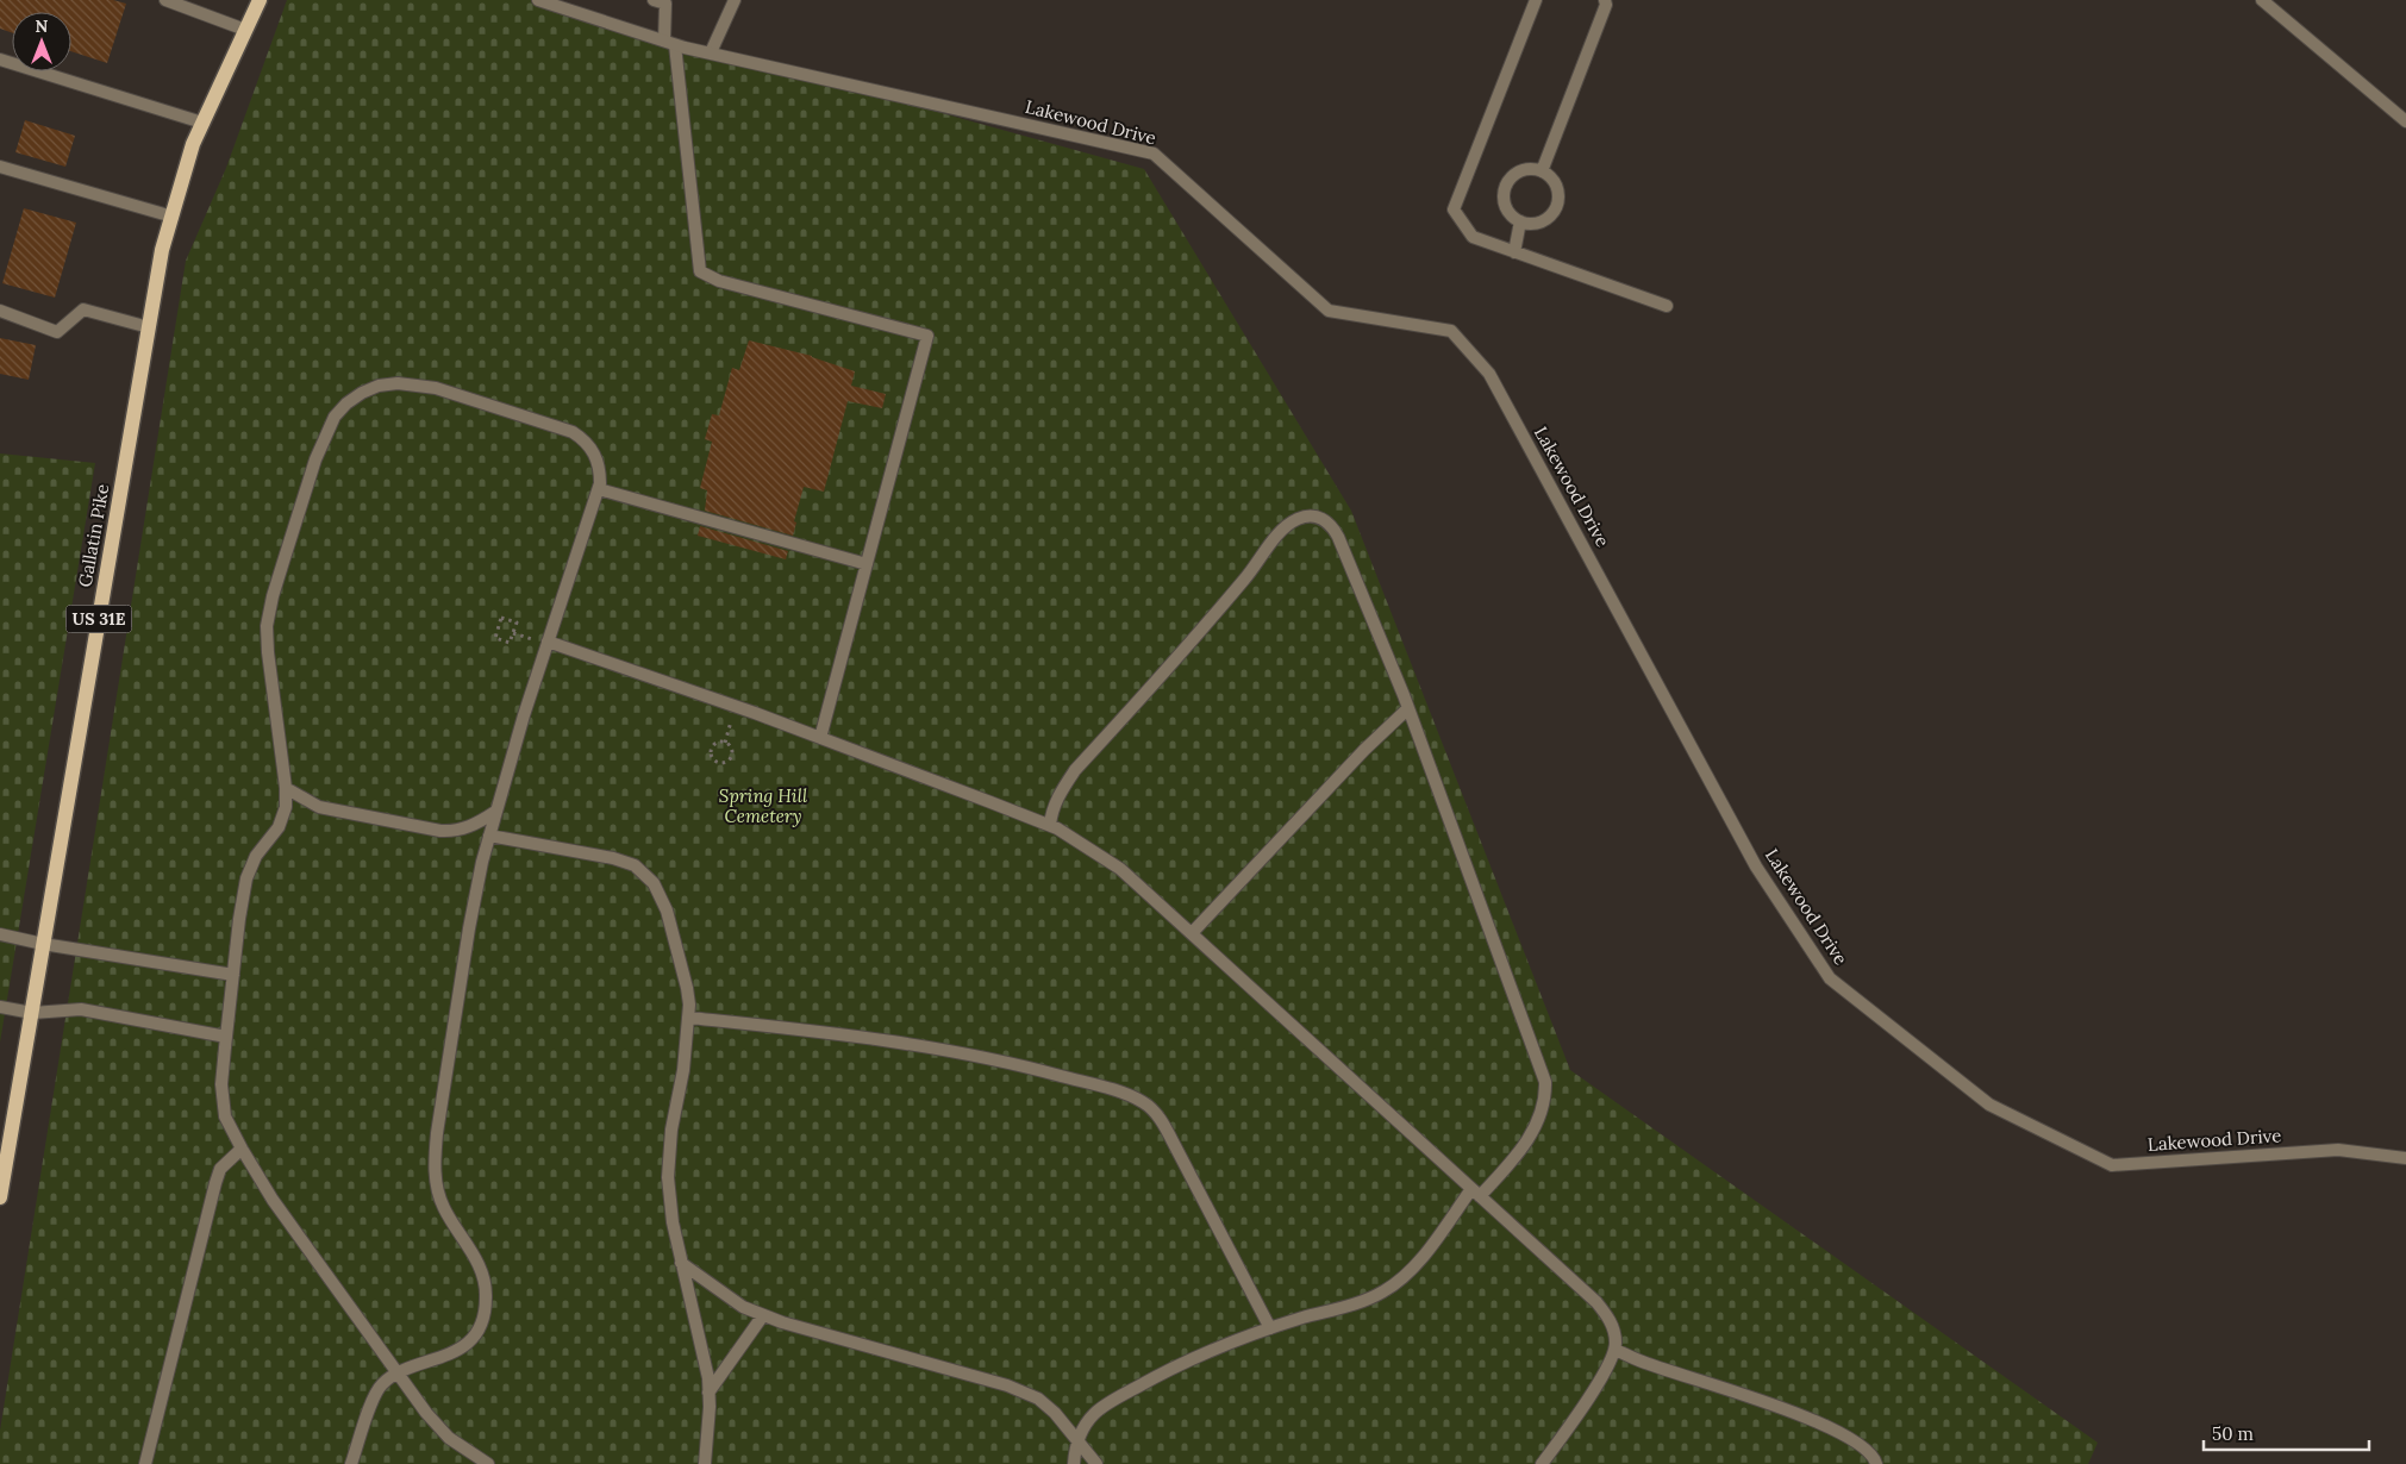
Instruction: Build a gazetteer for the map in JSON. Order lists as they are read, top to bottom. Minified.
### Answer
{"streets":{"main road":["Gallatin Pike","US 31E"],"street":["Lakewood Drive"]},"parks":["Spring Hill Cemetery"],"scale_bar":"50 m","north":"top"}
